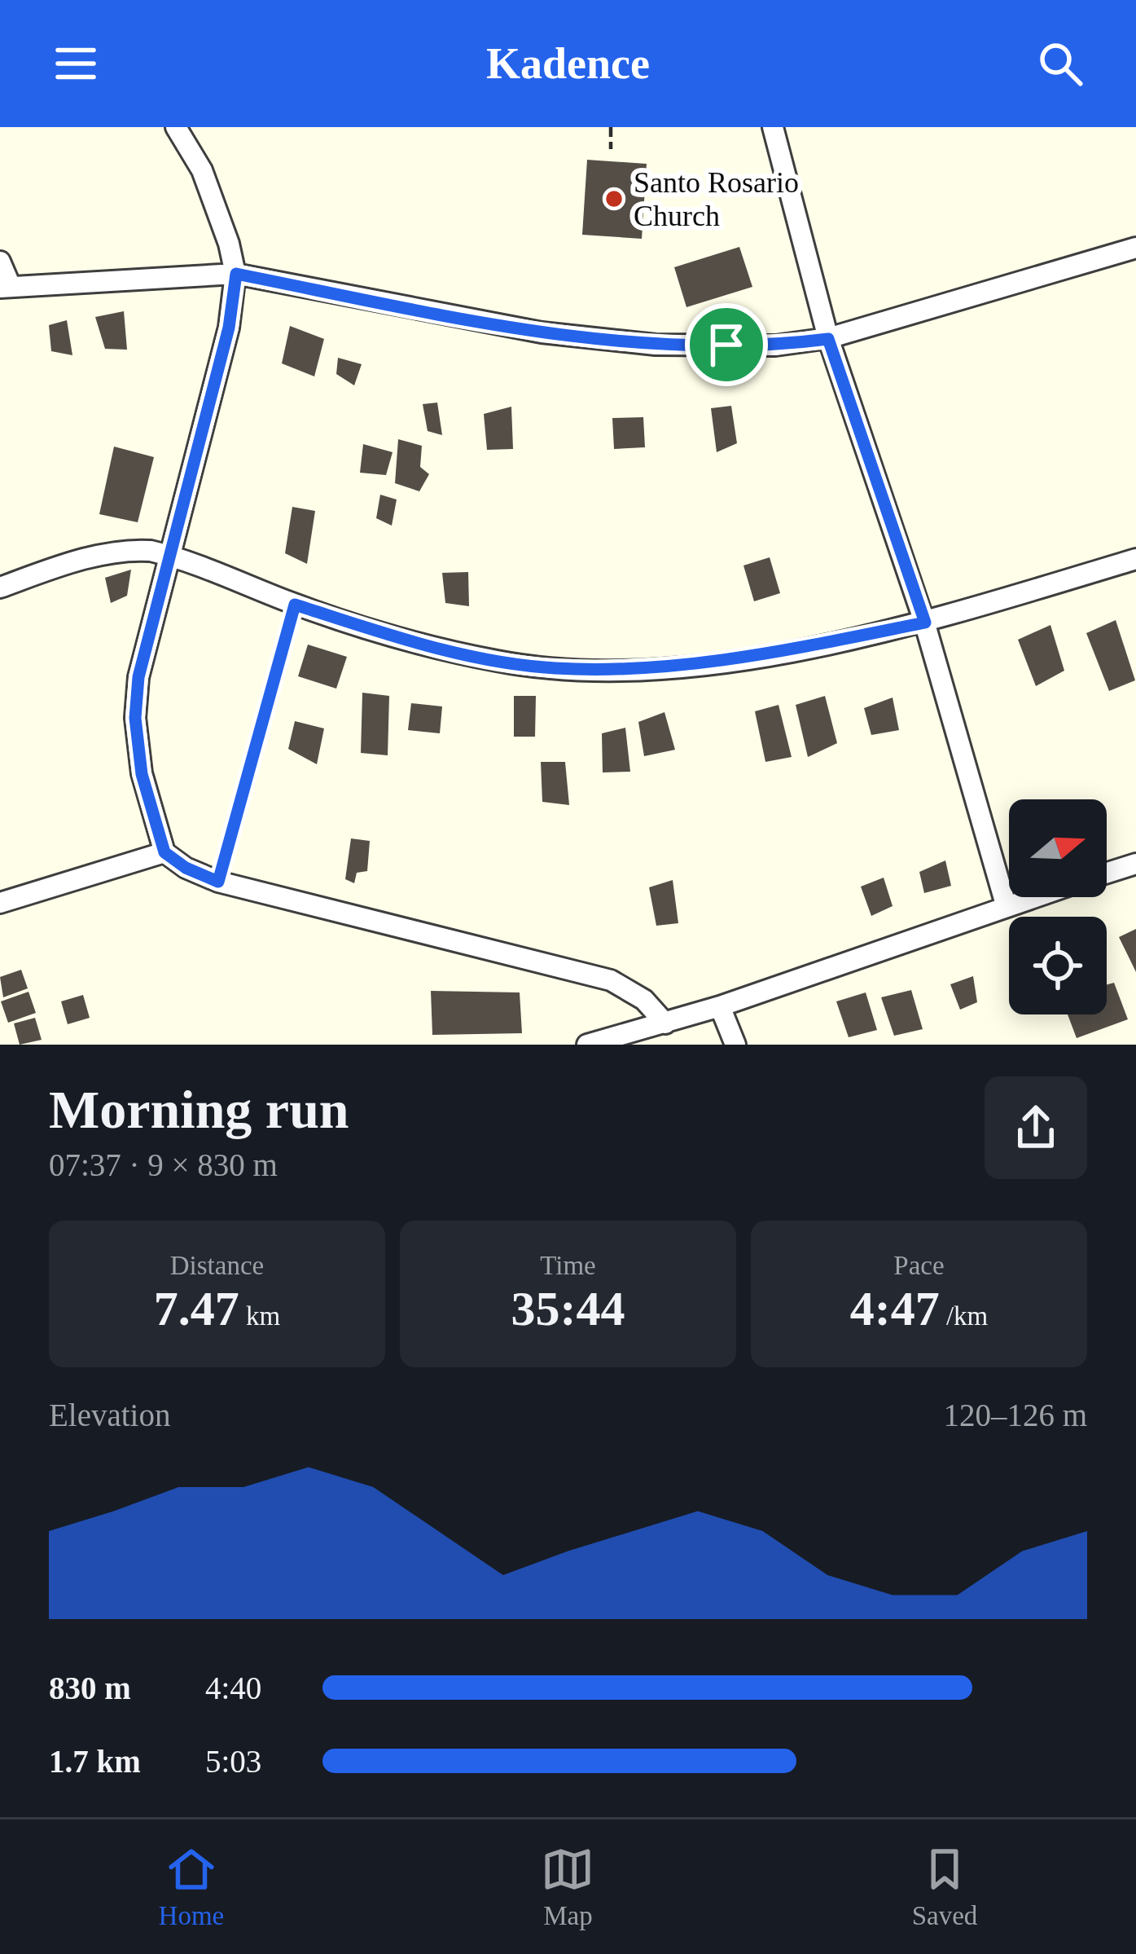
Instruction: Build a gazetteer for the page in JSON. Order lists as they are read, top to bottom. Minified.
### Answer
{"places":["Santo Rosario Church"],"north":"right","page":{"header":"Kadence","heading":["Morning run","07:37 · 9 × 830 m"],"stats":[["Distance","7.47 km"],["Time","35:44"],["Pace","4:47 /km"]],"chart":["Elevation","120–126 m"],"list":[{"name":"830 m","note":"4:40"},{"name":"1.7 km","note":"5:03"}],"tabs":["Home","Map","Saved"]}}
